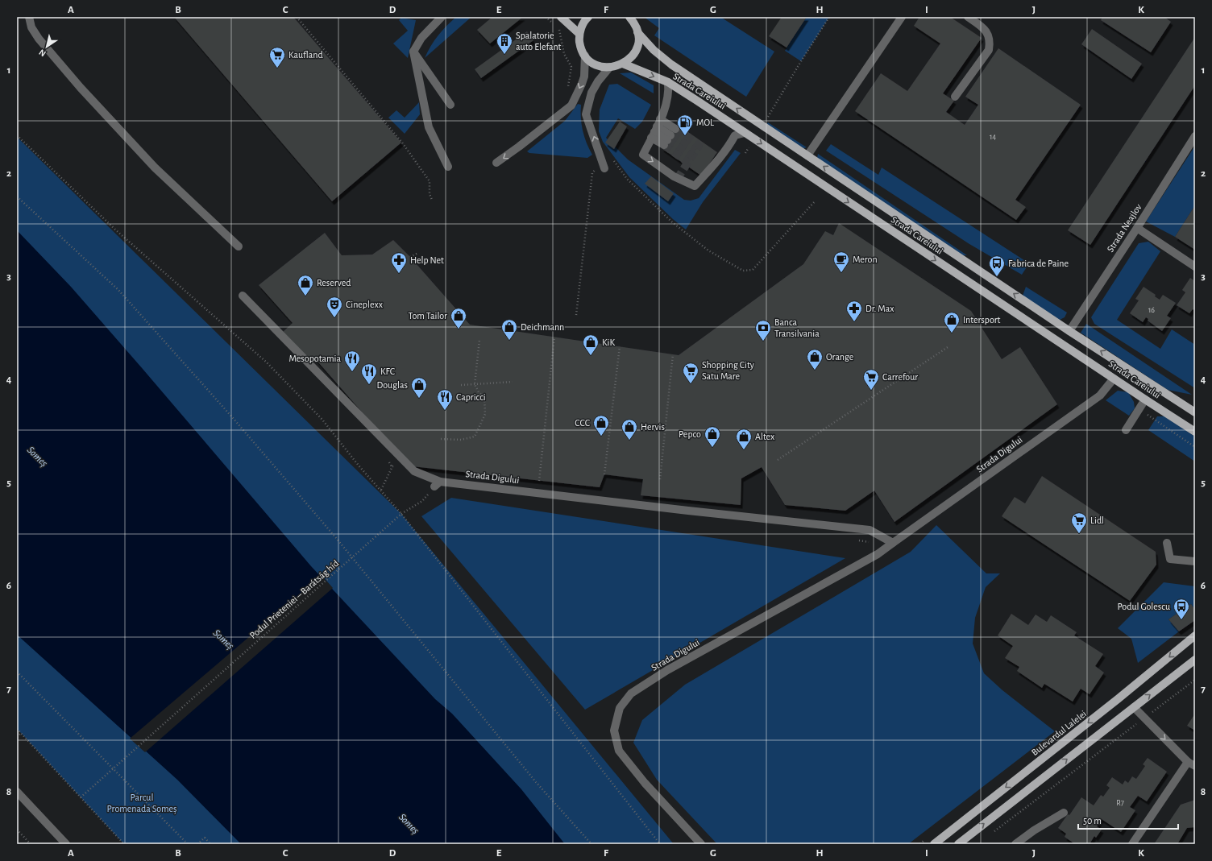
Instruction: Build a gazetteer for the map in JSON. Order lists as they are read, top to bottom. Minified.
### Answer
{"streets":{"main road":["Strada Careiului","Bulevardul Lalelei"],"street":["Strada Neajlov","Strada Digului"],"path":["Podul Prieteniei – Barátság híd"]},"crossings":[["Strada Careiului","Strada Neajlov"],["Strada Careiului","Strada Digului"]],"water":["Someș"],"parks":["Parcul Promenada Someș"],"places":{"building":["Spalatorie auto Elefant"],"supermarket":["Kaufland","Shopping City Satu Mare","Carrefour","Lidl"],"fuel station":["MOL"],"cafe":["Meron"],"pharmacy":["Help Net","Dr. Max"],"bus stop":["Fabrica de Paine","Podul Golescu"],"shop":["Reserved","Tom Tailor","Intersport","Deichmann","KiK","Orange","Douglas","CCC","Hervis","Pepco","Altex"],"theatre":["Cineplexx"],"bank":["Banca Transilvania"],"restaurant":["Mesopotamia","KFC","Capricci"]},"house_numbers":["14","16","R7"],"scale_bar":"50 m","north":"bottom left","grid":{"columns":["A","B","C","D","E","F","G","H","I","J","K"],"rows":["1","2","3","4","5","6","7","8"]}}
